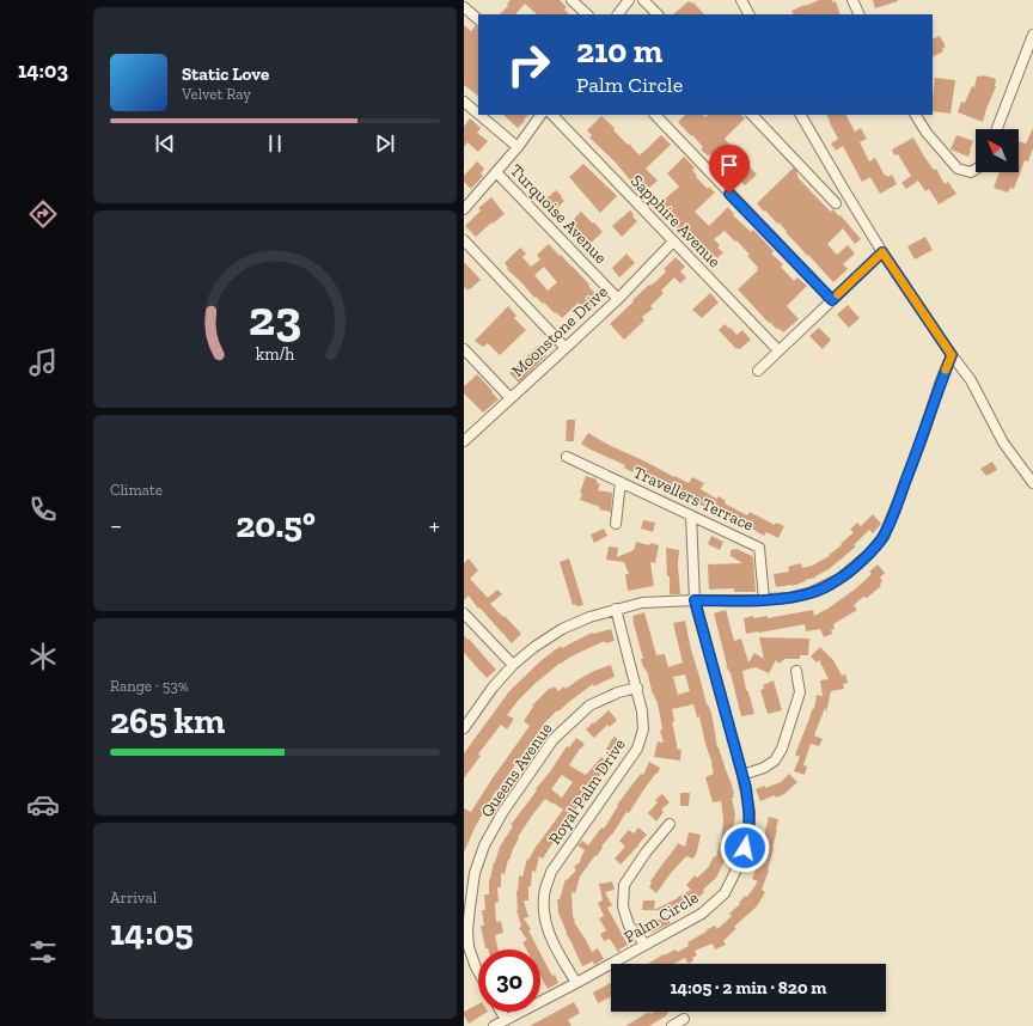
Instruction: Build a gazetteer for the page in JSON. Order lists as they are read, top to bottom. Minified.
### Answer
{"streets":{"street":["Turquoise Avenue","Sapphire Avenue","Moonstone Drive","Travellers Terrace","Queens Avenue","Royal Palm Drive","Palm Circle"]},"crossings":[["Turquoise Avenue","Moonstone Drive"],["Sapphire Avenue","Moonstone Drive"],["Travellers Terrace","Palm Circle"],["Queens Avenue","Royal Palm Drive"],["Royal Palm Drive","Palm Circle"]],"north":"top left","page":{"tabs":"14:03","turn":["210 m","Palm Circle"],"song":["Static Love","Velvet Ray"],"tile":["Climate",["Range · 53%","265 km"],["Arrival","14:05"]],"heat":["−","20.5°","+"],"limit":"30","trip":"14:05 · 2 min · 820 m","gauge":["23","km/h"]}}
